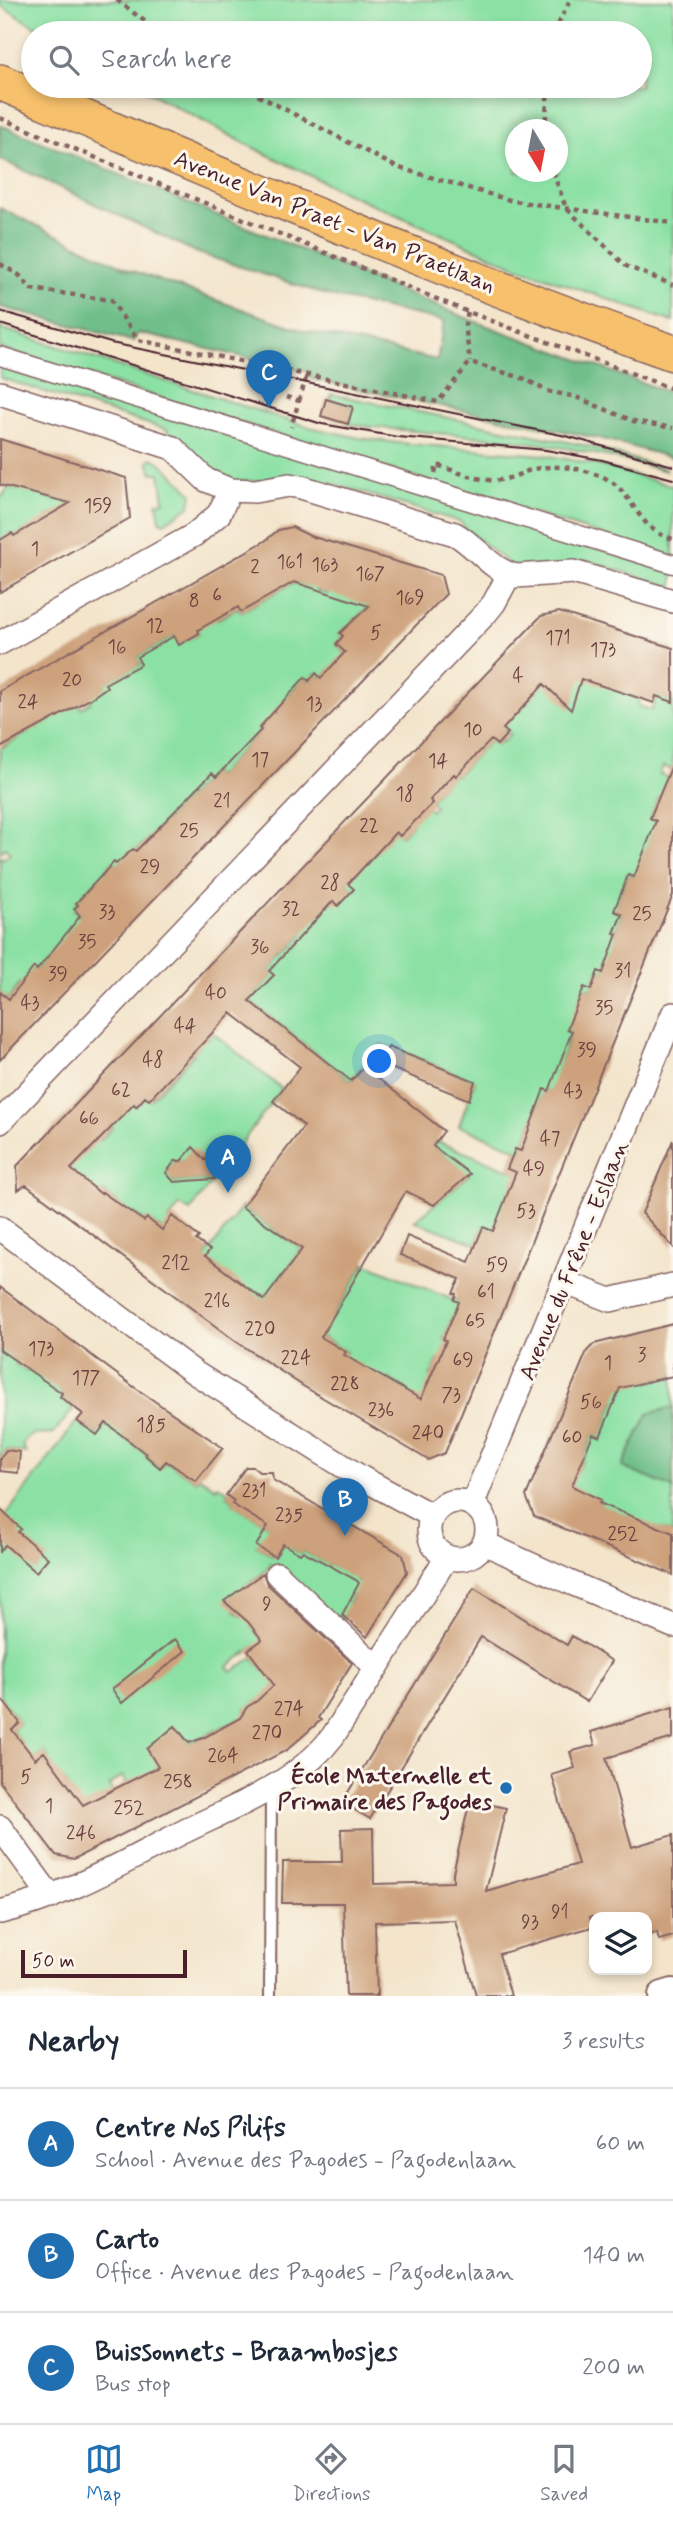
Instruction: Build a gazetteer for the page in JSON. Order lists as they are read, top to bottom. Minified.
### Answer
{"streets":{"main road":["Avenue Van Praet - Van Praetlaan"],"street":["Avenue du Frêne - Eslaan"]},"places":["École Maternelle et Primaire des Pagodes"],"house_numbers":["159","1","161","163","2","167","6","169","8","12","5","171","16","173","4","20","24","13","10","17","14","18","21","22","25","29","28","32","33","25","35","36","31","39","40","43","35","44","39","48","62","43","66","47","49","53","212","59","61","216","65","220","173","3","224","69","1","177","228","73","56","236","185","240","60","231","235","252","9","274","270","264","5","258","1","252","246","91","93"],"scale_bar":"50 m","north":"bottom","page":{"search":"Search here","pins":["C","A","B"],"scale":"50 m","heading":["Nearby","3 results"],"list":[{"mark":"A","name":"Centre Nos Pilifs","note":"School · Avenue des Pagodes - Pagodenlaan","value":"60 m"},{"mark":"B","name":"Carto","note":"Office · Avenue des Pagodes - Pagodenlaan","value":"140 m"},{"mark":"C","name":"Buissonnets - Braambosjes","note":"Bus stop","value":"200 m"}],"nav":["Map","Directions","Saved"]}}
